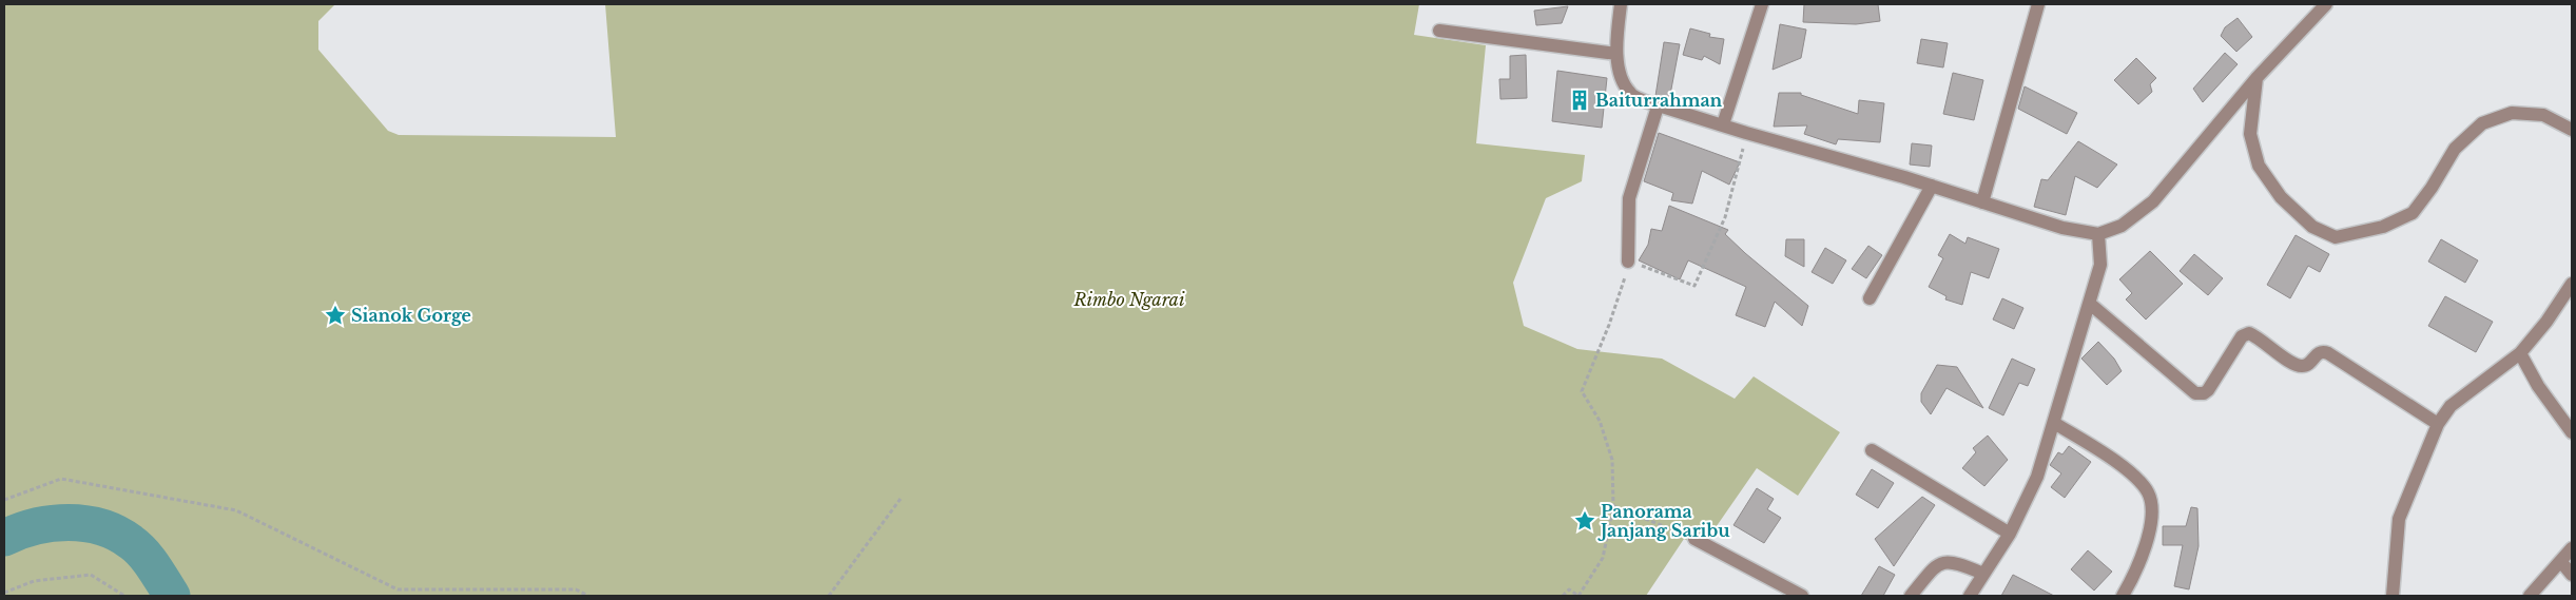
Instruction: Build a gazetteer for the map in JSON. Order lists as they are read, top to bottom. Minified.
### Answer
{"parks":["Rimbo Ngarai"],"places":{"building":["Baiturrahman"],"place":["Sianok Gorge","Panorama Janjang Saribu"]}}
